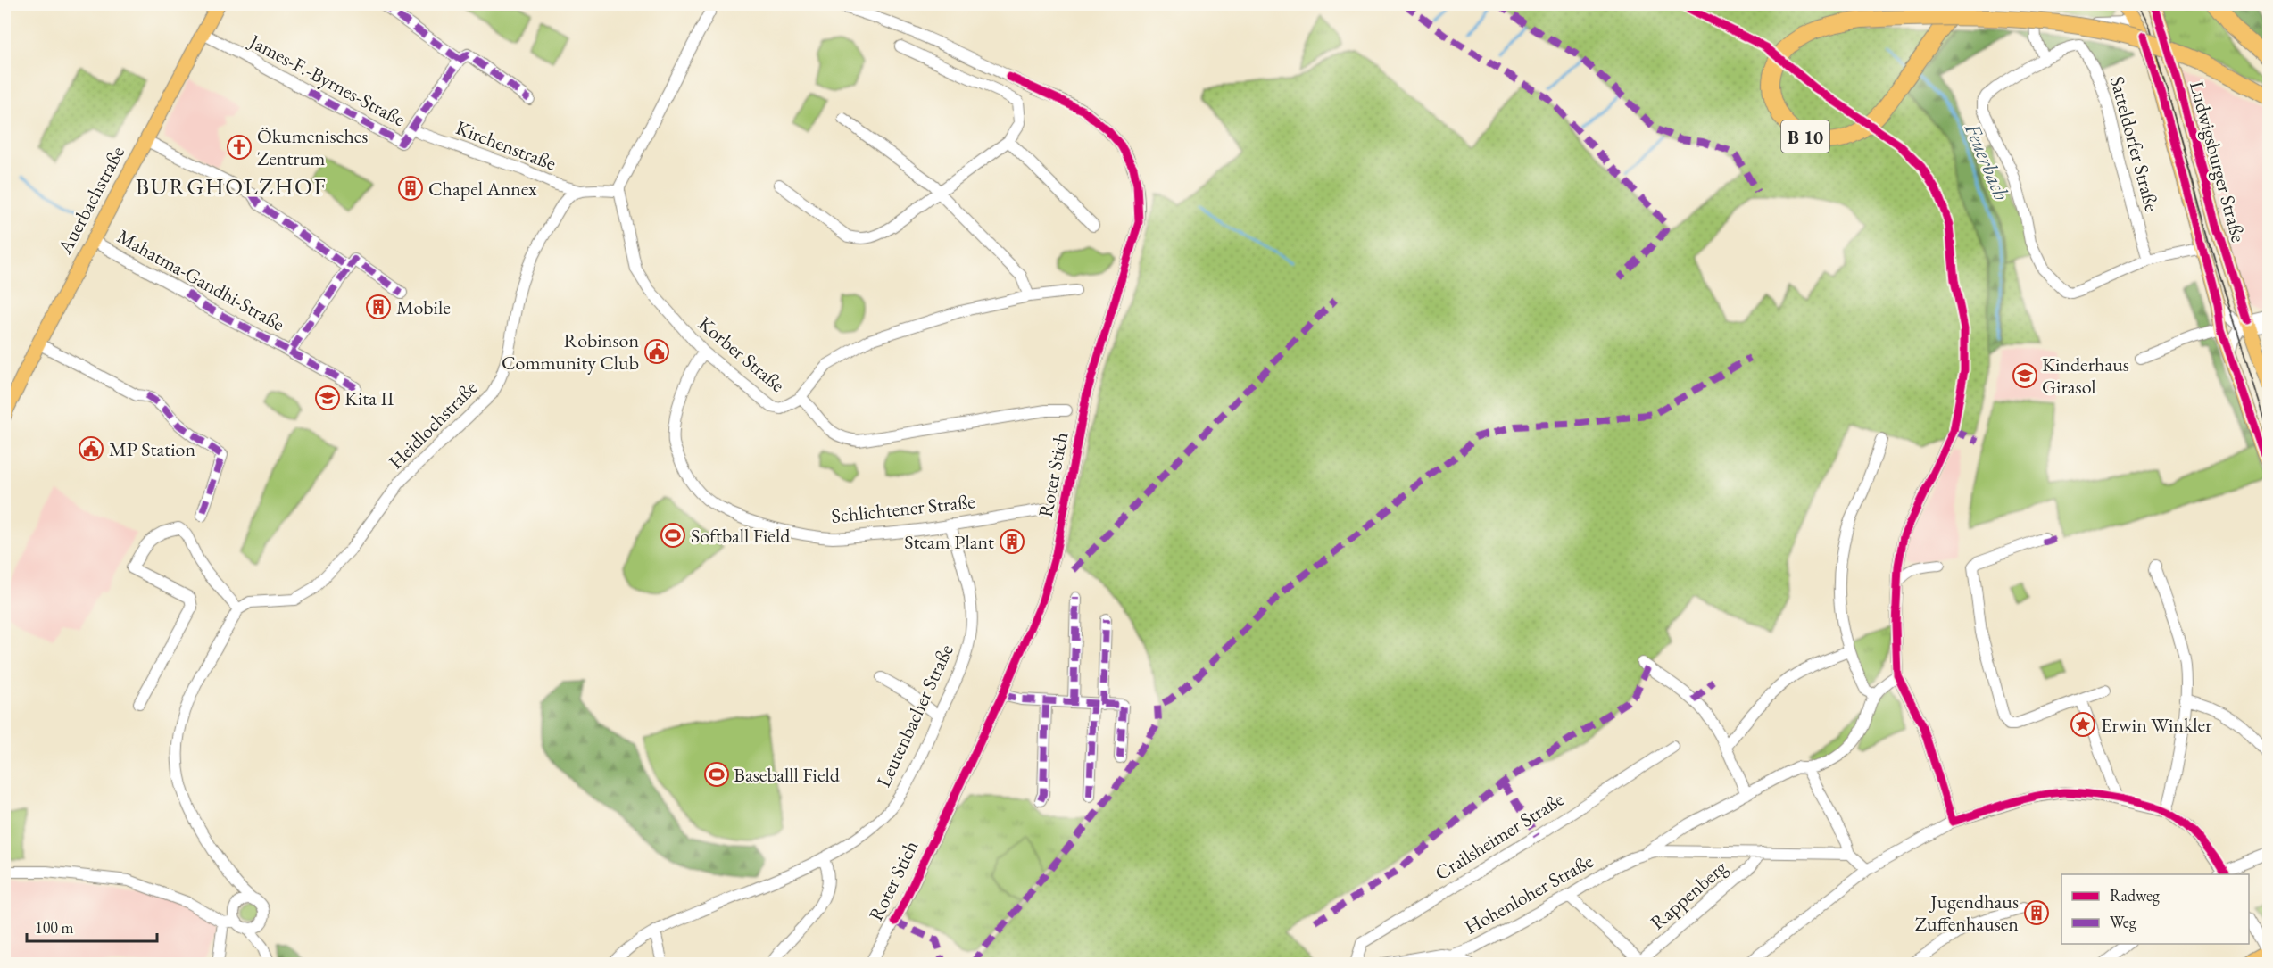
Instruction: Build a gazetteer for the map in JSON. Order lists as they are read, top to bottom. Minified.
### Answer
{"streets":{"highway":["B 10"],"main road":["Ludwigsburger Straße","Auerbachstraße"],"street":["James-F.-Byrnes-Straße","Satteldorfer Straße","Kirchenstraße","Mahatma-Gandhi-Straße","Korber Straße","Heidlochstraße","Roter Stich","Schlichtener Straße","Leutenbacher Straße","Crailsheimer Straße","Hohenloher Straße","Rappenberg"]},"crossings":[["James-F.-Byrnes-Straße","Auerbachstraße"],["Kirchenstraße","Heidlochstraße"],["Auerbachstraße","Mahatma-Gandhi-Straße"],["Korber Straße","Schlichtener Straße"],["Schlichtener Straße","Leutenbacher Straße"],["Hohenloher Straße","Rappenberg"]],"districts":["BURGHOLZHOF"],"water":["Feuerbach"],"places":{"church":["Ökumenisches Zentrum"],"building":["Chapel Annex","Mobile","Steam Plant","Jugendhaus Zuffenhausen"],"public building":["Robinson Community Club","MP Station"],"school or university":["Kinderhaus Girasol","Kita II"],"sports":["Softball Field","Baseballl Field"],"place":["Erwin Winkler"]},"legend":["Radweg","Weg"],"scale_bar":"100 m"}
